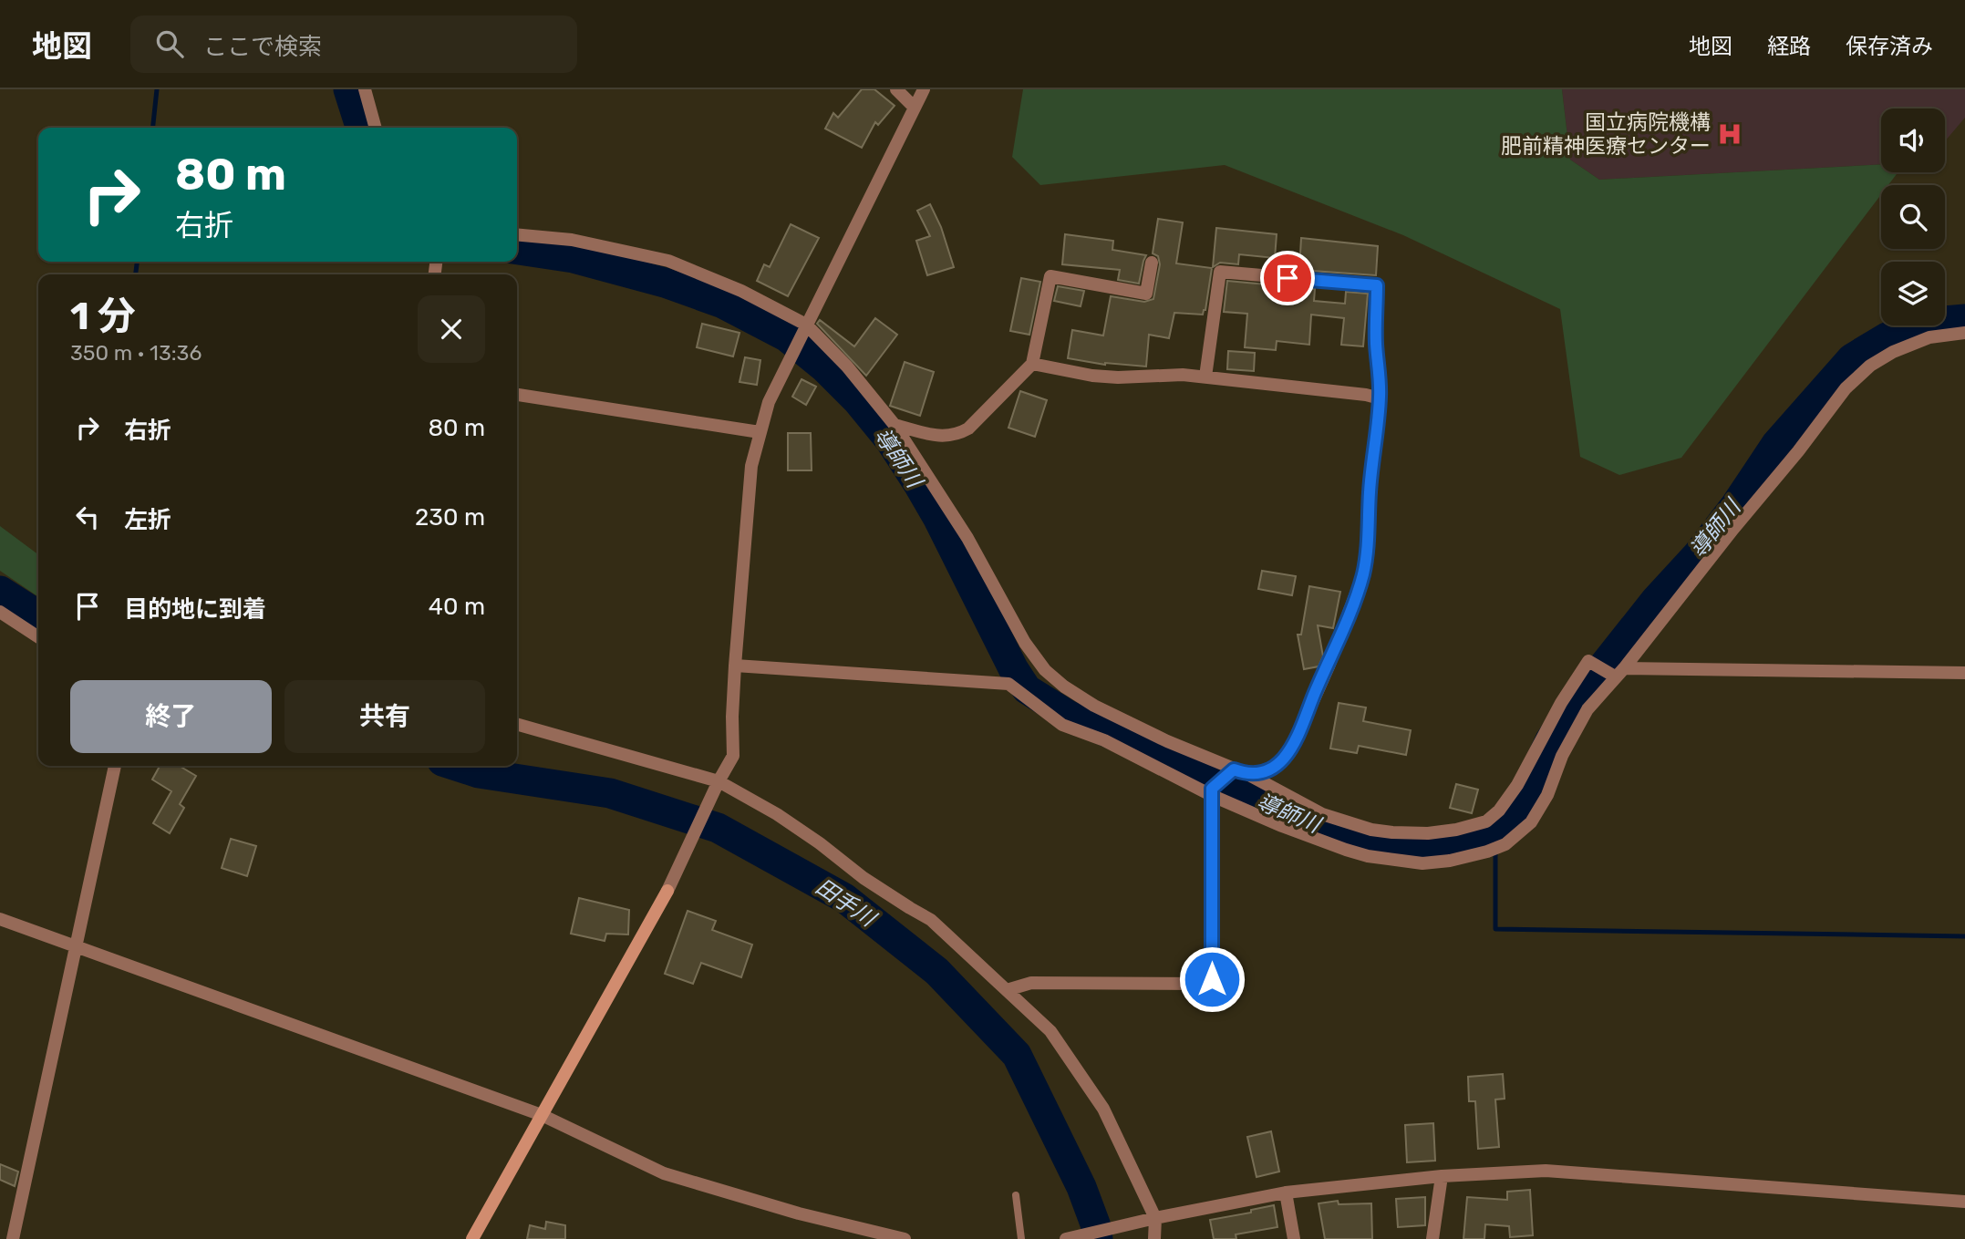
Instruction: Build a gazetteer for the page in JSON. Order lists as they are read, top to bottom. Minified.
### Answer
{"water":["導師川","田手川"],"places":{"hospital":["国立病院機構 肥前精神医療センター"]},"page":{"header":"地図","search":"ここで検索","nav":["地図","経路","保存済み"],"turn":["80 m","右折"],"heading":["1 分","350 m · 13:36"],"list":[{"name":"右折","value":"80 m"},{"name":"左折","value":"230 m"},{"name":"目的地に到着","value":"40 m"}],"buttons":["終了","共有"]}}
